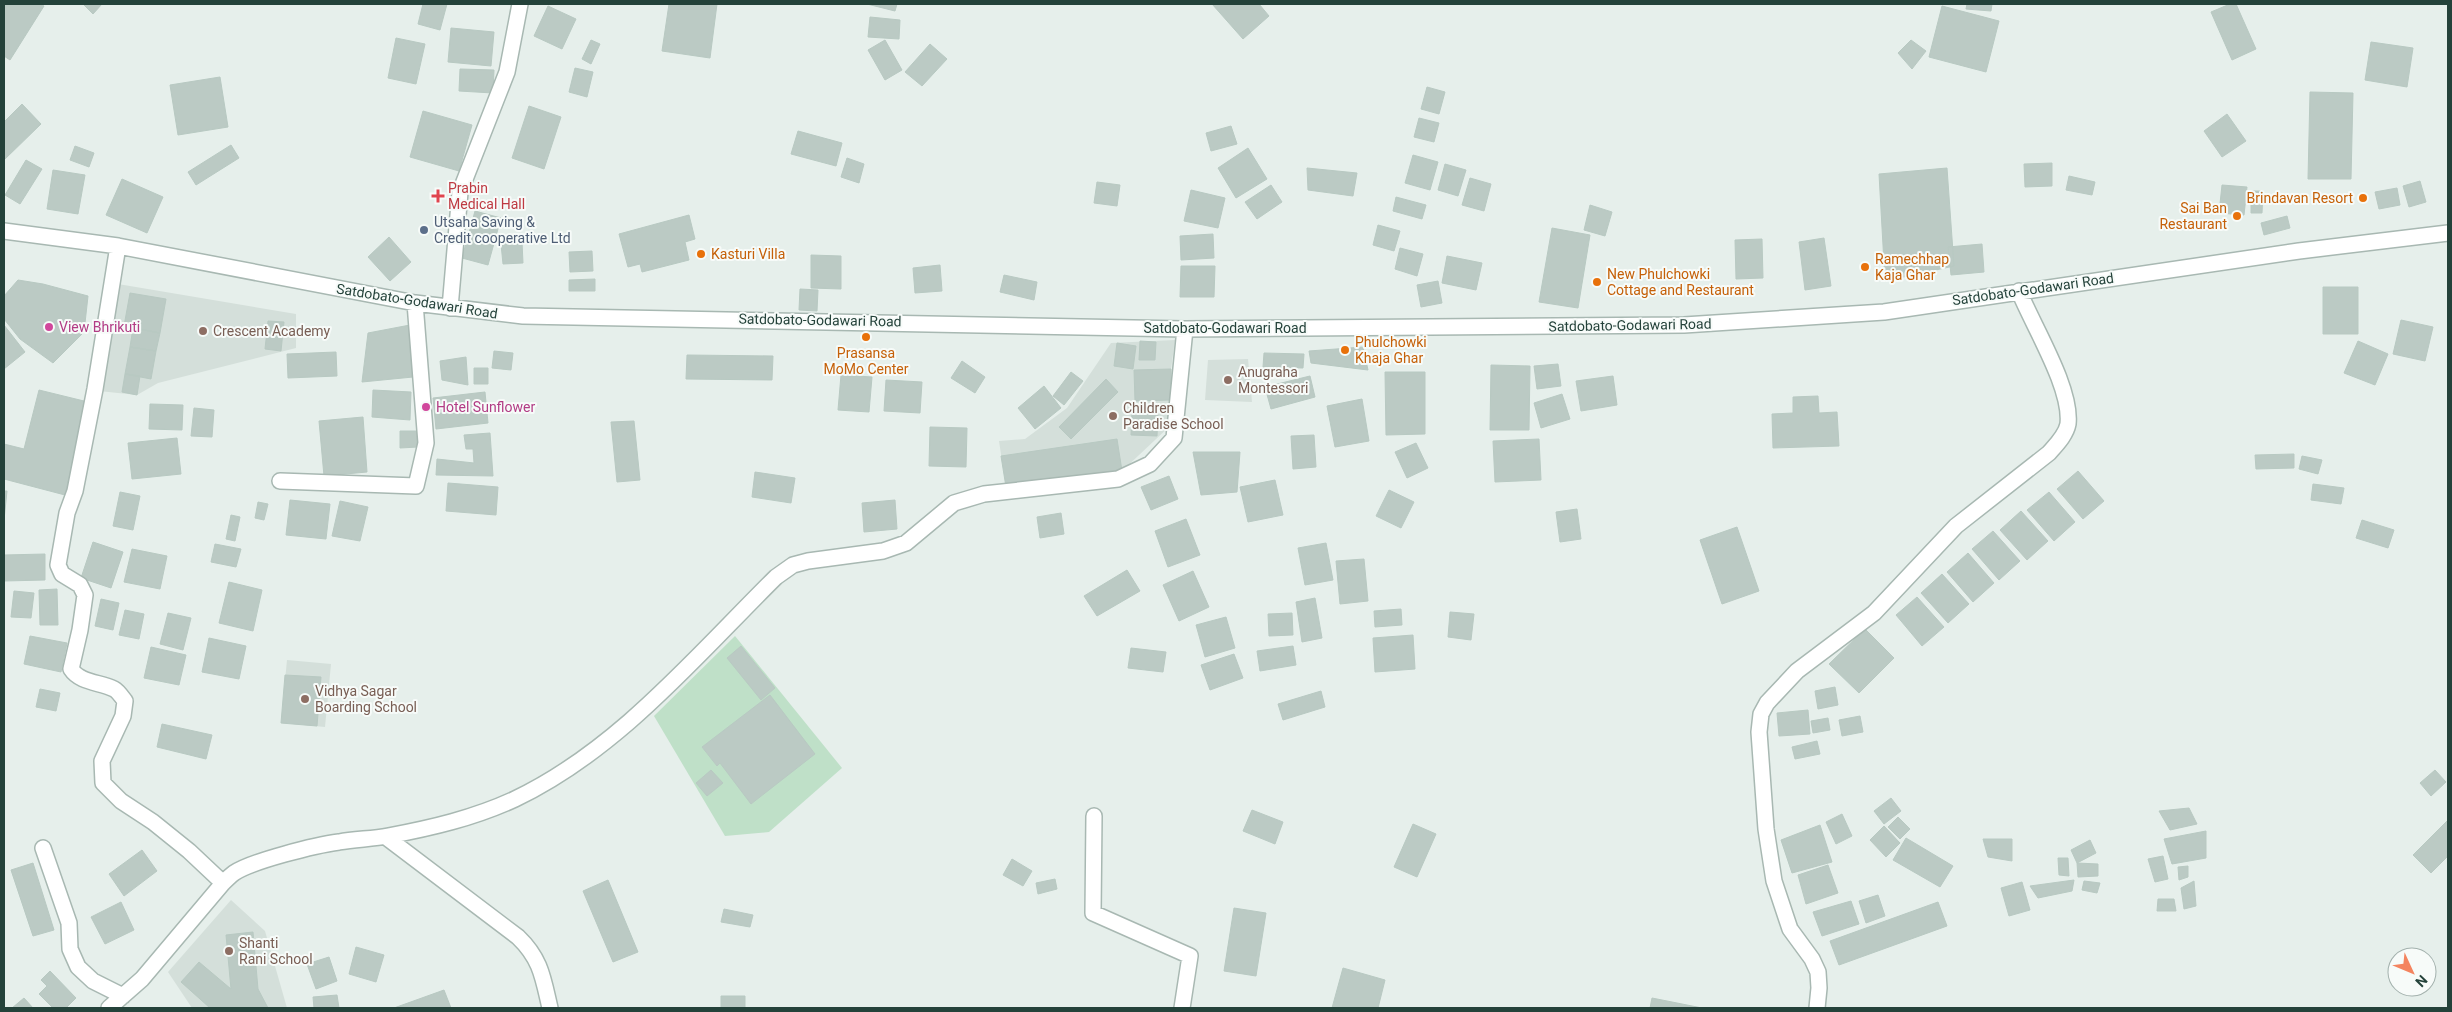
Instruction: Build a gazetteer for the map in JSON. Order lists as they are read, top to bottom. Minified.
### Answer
{"streets":{"street":["Satdobato-Godawari Road"]},"places":{"health":["Prabin Medical Hall"],"other":["Brindavan Resort","Sai Ban Restaurant","Utsaha Saving & Credit cooperative Ltd","Kasturi Villa","Ramechhap Kaja Ghar","New Phulchowki Cottage and Restaurant","View Bhrikuti","Crescent Academy","Prasansa MoMo Center","Phulchowki Khaja Ghar","Anugraha Montessori","Hotel Sunflower","Children Paradise School","Vidhya Sagar Boarding School","Shanti Rani School"]},"north":"bottom right"}
